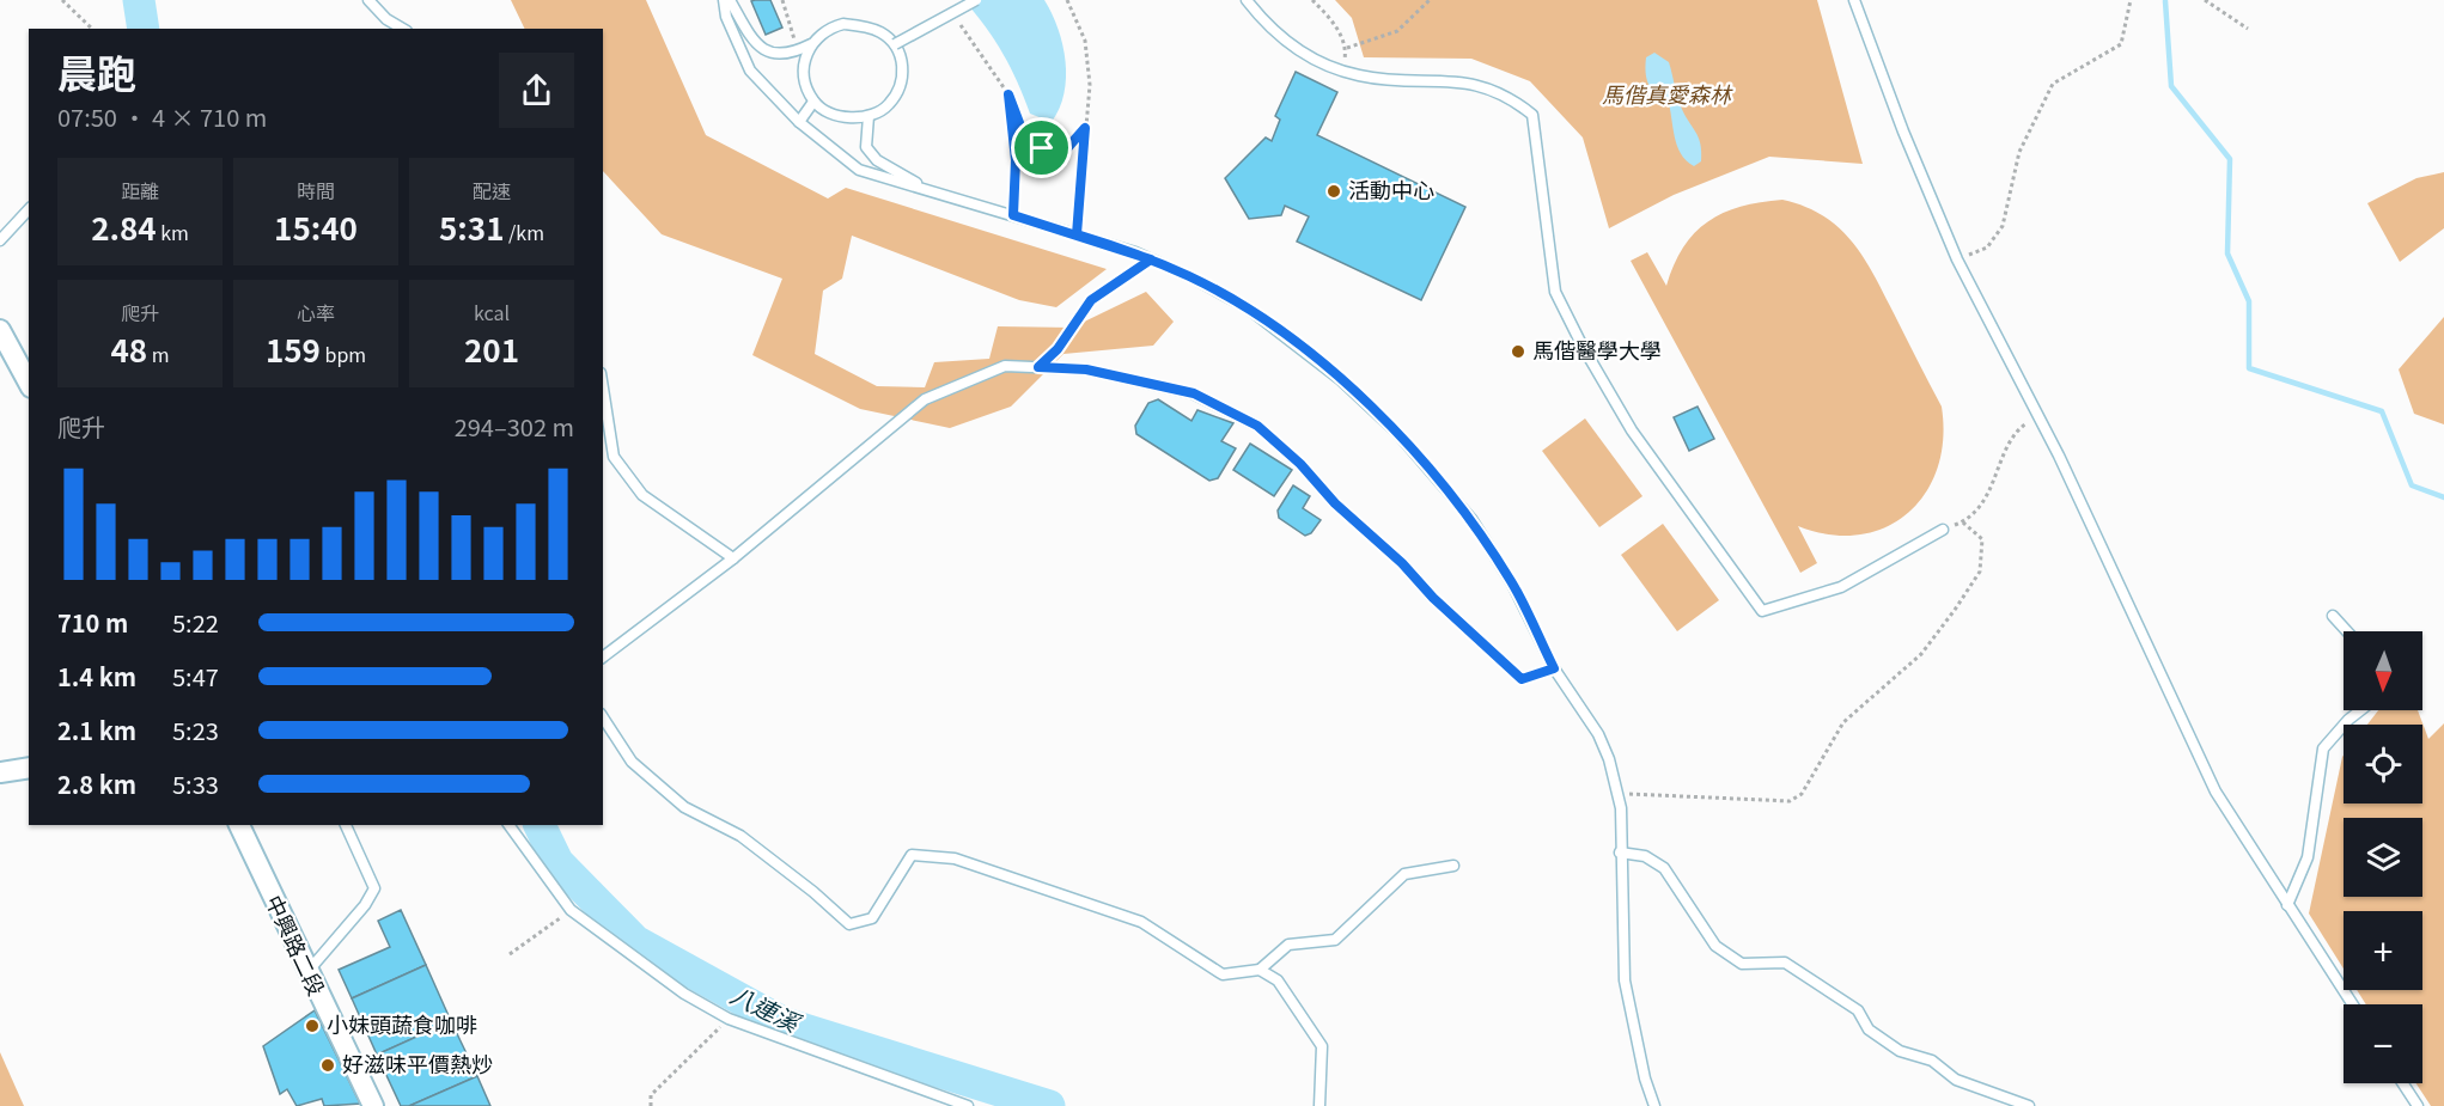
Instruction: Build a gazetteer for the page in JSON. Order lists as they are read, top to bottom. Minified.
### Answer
{"streets":{"street":["中興路二段"]},"water":["八連溪"],"parks":["馬偕真愛森林"],"places":["活動中心","馬偕醫學大學","小妹頭蔬食咖啡","好滋味平價熱炒"],"north":"bottom","page":{"heading":["晨跑","07:50 · 4 × 710 m"],"stats":[["距離","2.84 km"],["時間","15:40"],["配速","5:31 /km"],["爬升","48 m"],["心率","159 bpm"],["kcal","201"]],"chart":["爬升","294–302 m"],"list":[{"name":"710 m","note":"5:22"},{"name":"1.4 km","note":"5:47"},{"name":"2.1 km","note":"5:23"},{"name":"2.8 km","note":"5:33"}],"map_buttons":["+","−"]}}
